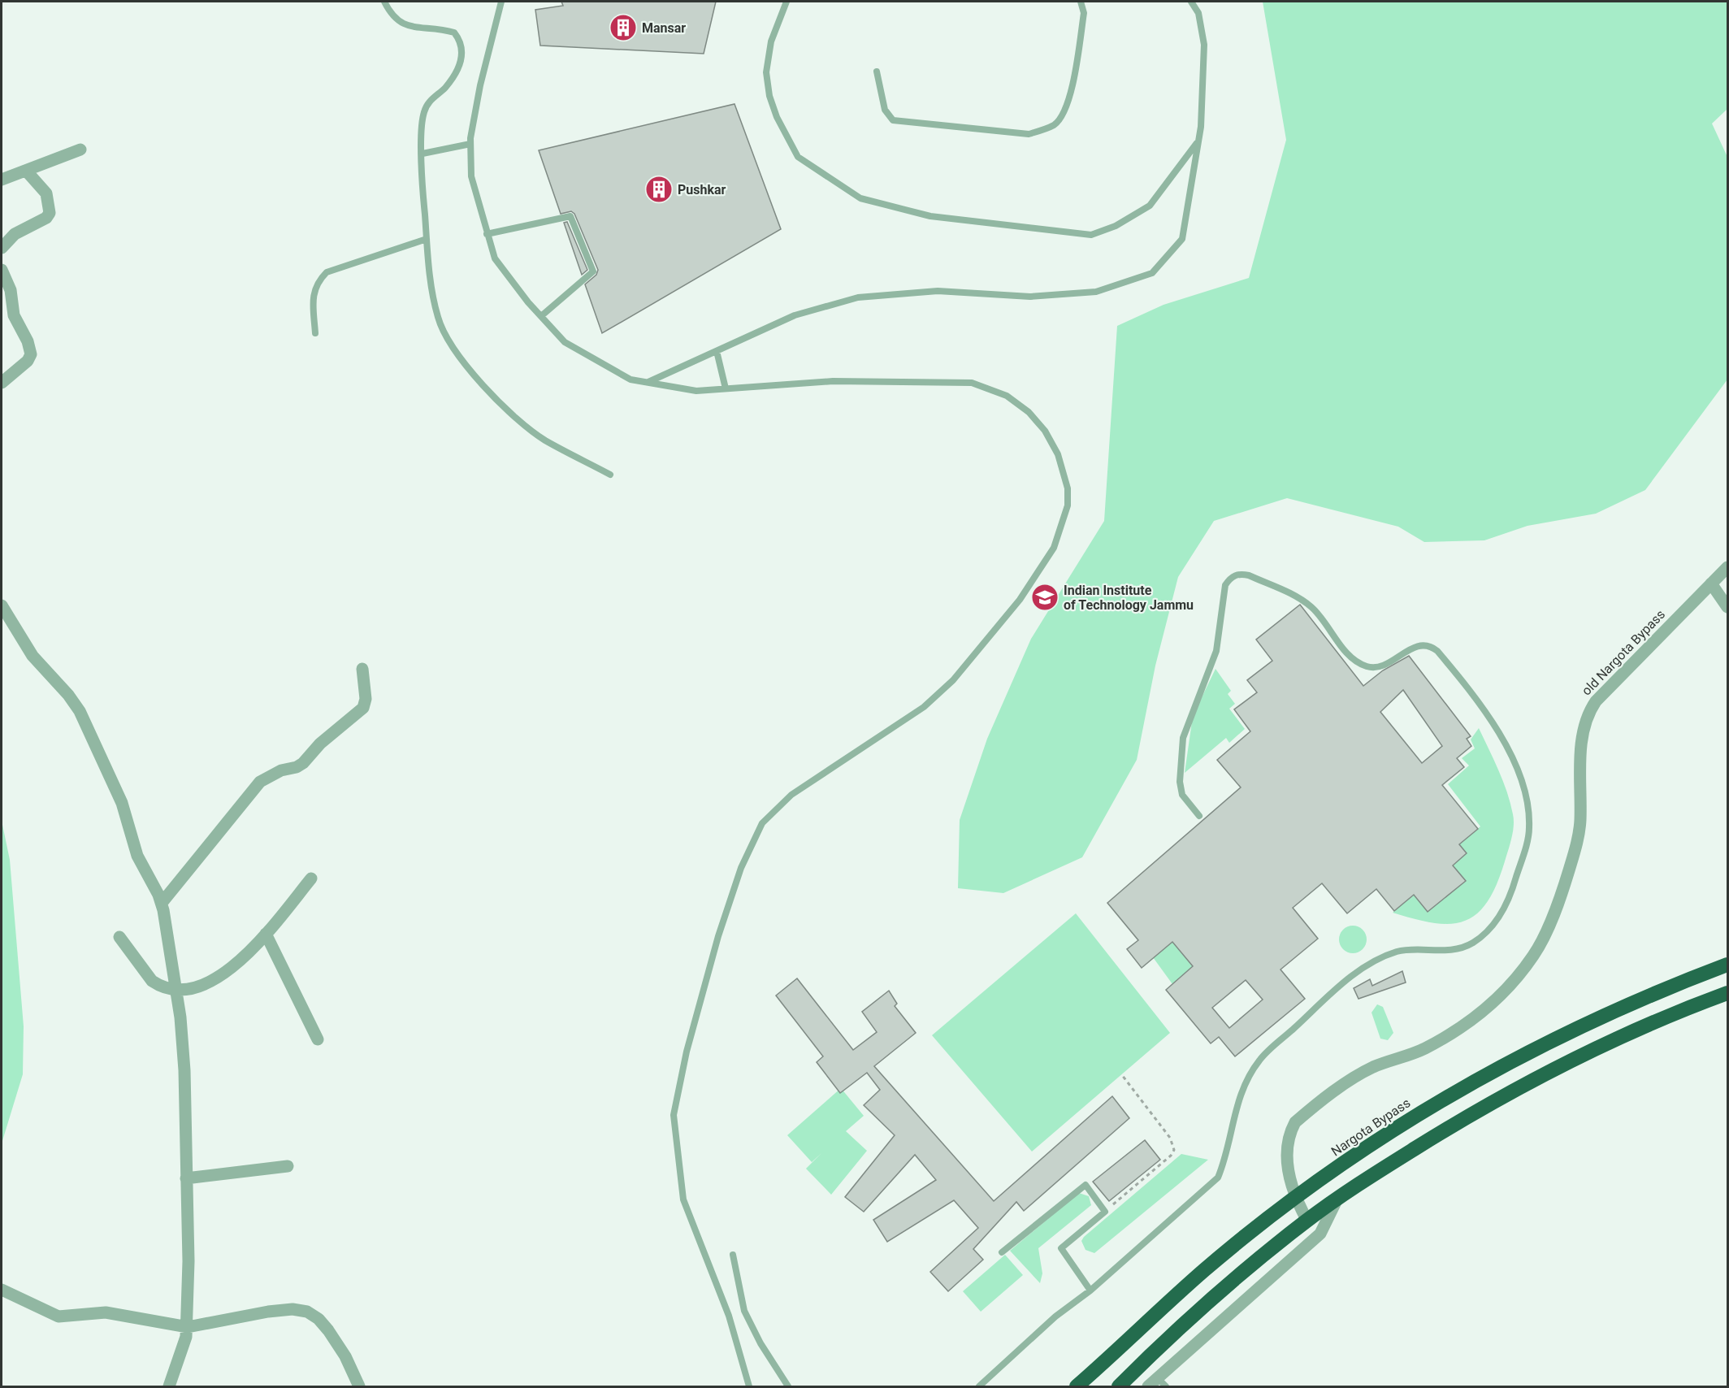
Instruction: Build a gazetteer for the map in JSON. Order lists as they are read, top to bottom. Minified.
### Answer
{"streets":{"highway":["Nargota Bypass"],"street":["old Nargota Bypass"]},"crossings":[["old Nargota Bypass","Nargota Bypass"]],"places":{"building":["Mansar","Pushkar"],"school or university":["Indian Institute of Technology Jammu"]}}
